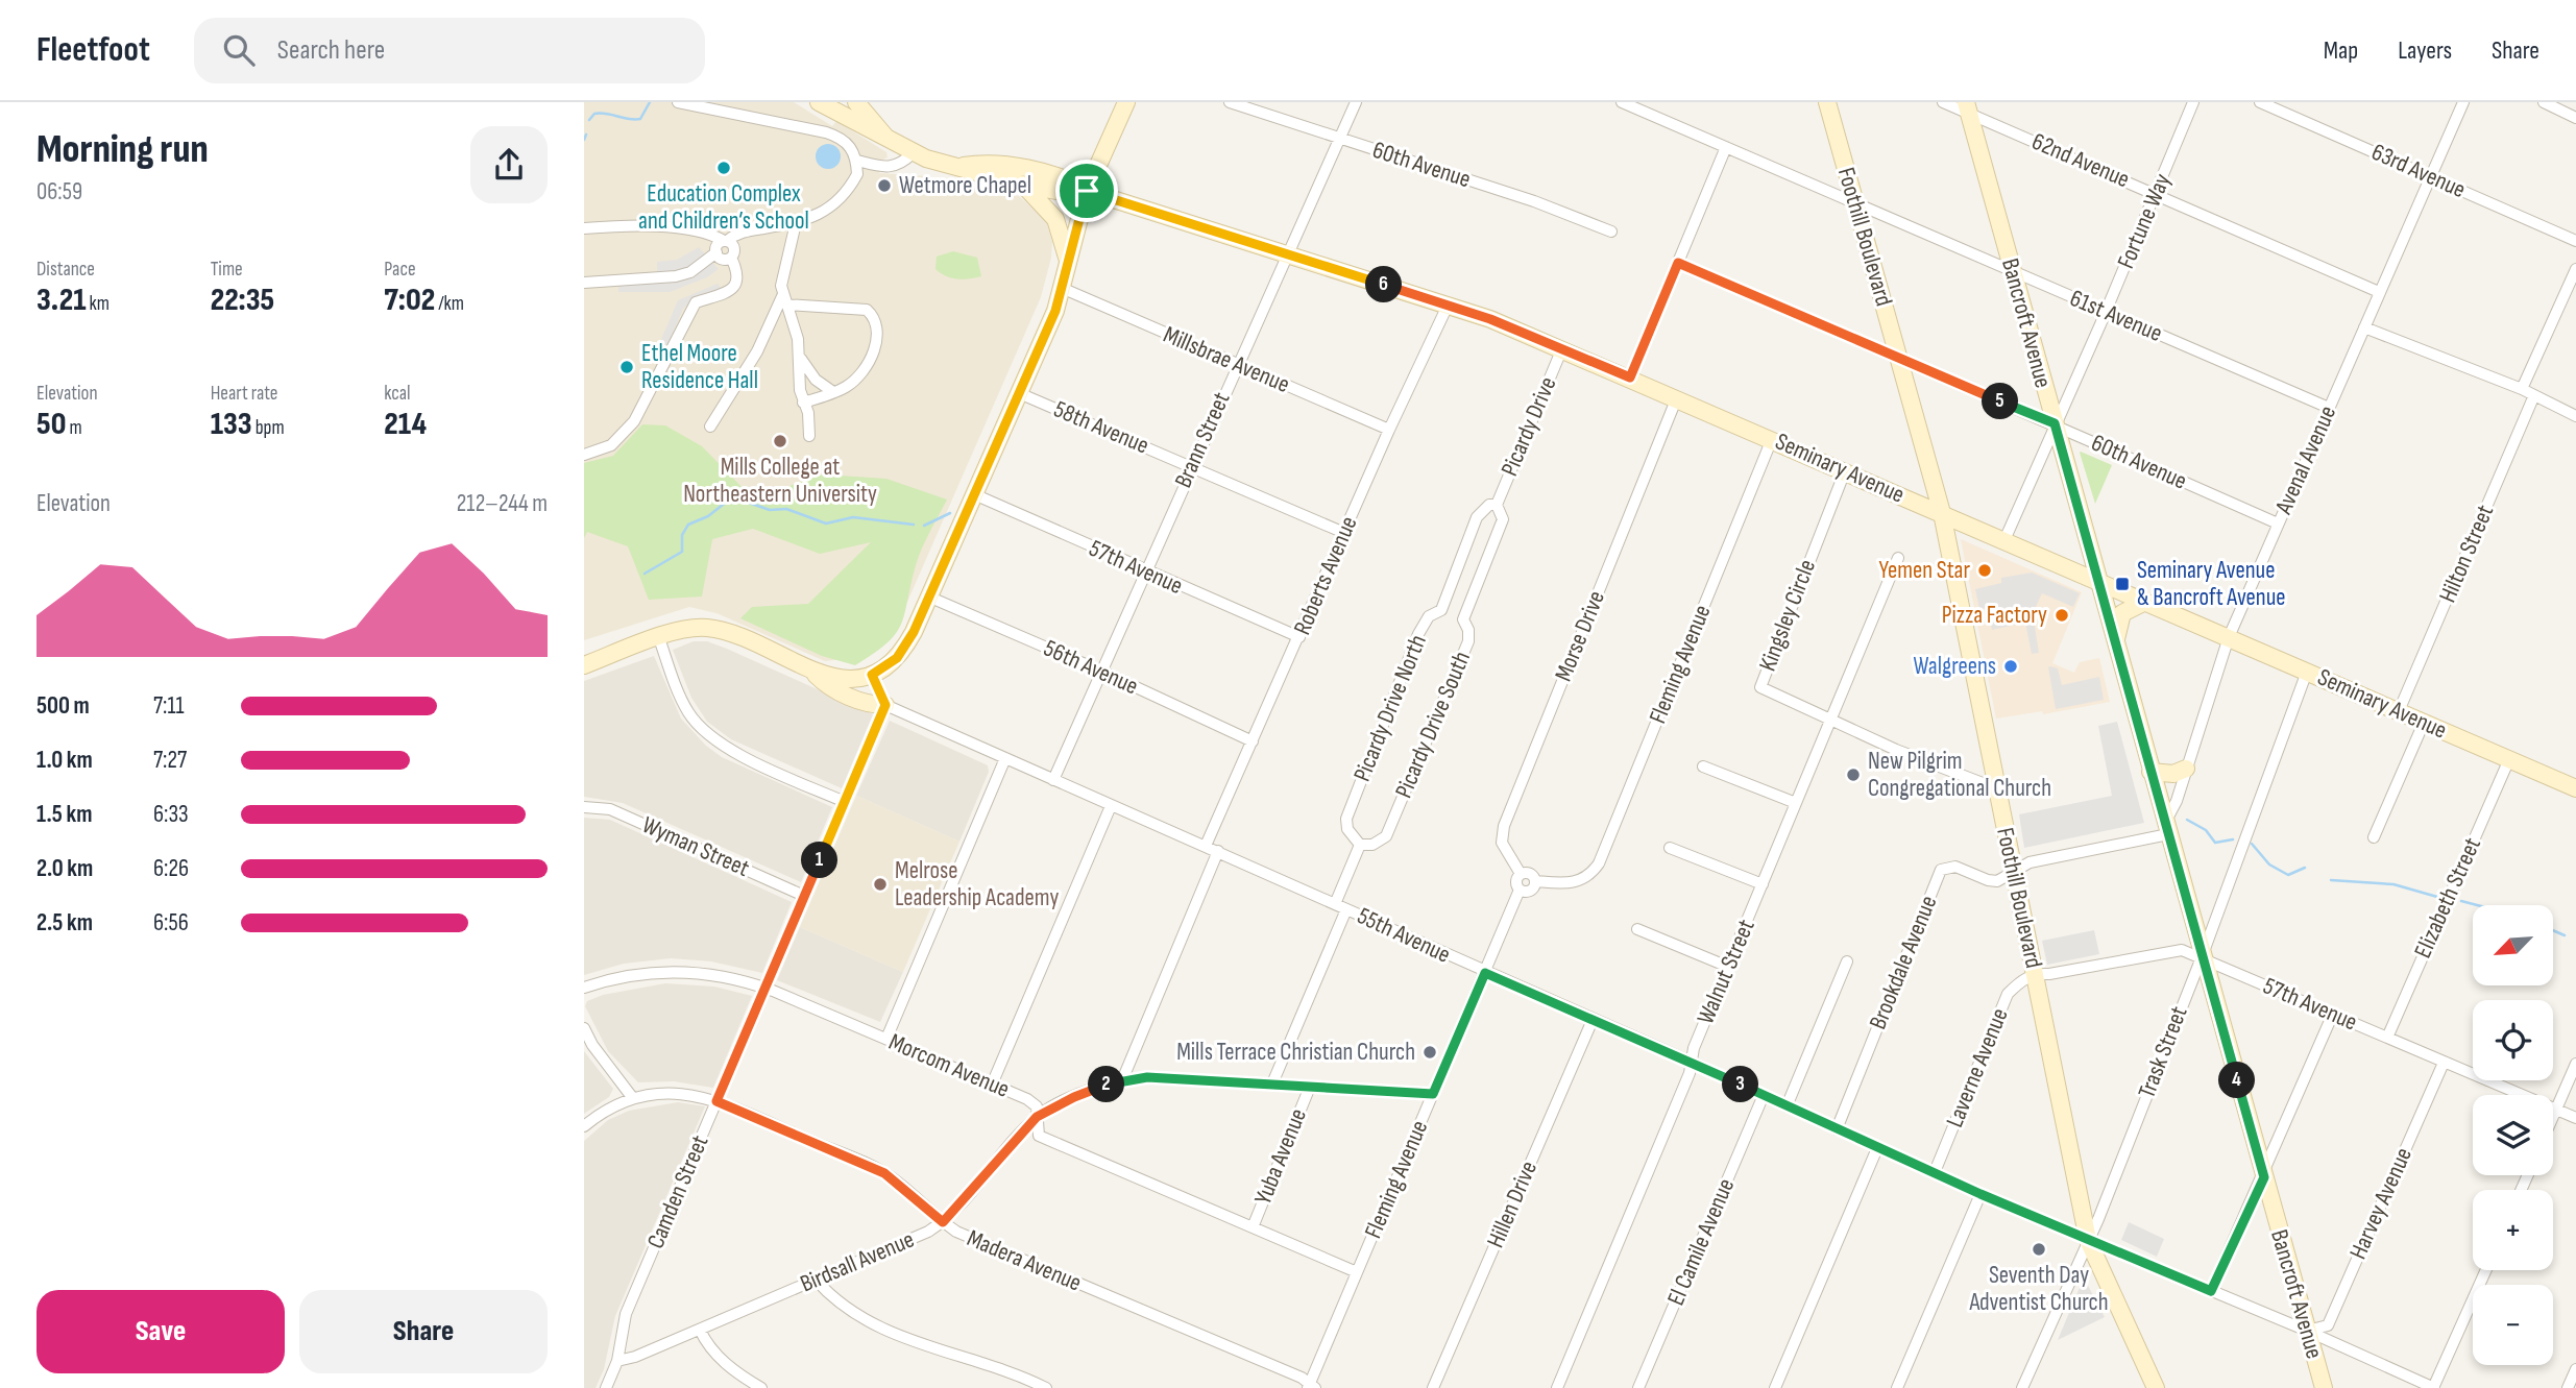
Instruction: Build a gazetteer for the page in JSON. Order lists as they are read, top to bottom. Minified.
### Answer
{"streets":{"street":["62nd Avenue","60th Avenue","63rd Avenue","Fortune Way","Foothill Boulevard","61st Avenue","Bancroft Avenue","Millsbrae Avenue","Picardy Drive","58th Avenue","Brann Street","Avenal Avenue","Seminary Avenue","Hilton Street","57th Avenue","Roberts Avenue","Kingsley Circle","Morse Drive","Fleming Avenue","56th Avenue","Picardy Drive North","Picardy Drive South","Wyman Street","Elizabeth Street","55th Avenue","Brookdale Avenue","Walnut Street","Trask Street","Morcom Avenue","Laverne Avenue","Yuba Avenue","Camden Street","Harvey Avenue","Hillen Drive","El Camile Avenue","Madera Avenue","Birdsall Avenue"]},"crossings":[["62nd Avenue","Fortune Way"],["62nd Avenue","Bancroft Avenue"],["62nd Avenue","Avenal Avenue"],["60th Avenue","Fortune Way"],["60th Avenue","Foothill Boulevard"],["60th Avenue","Bancroft Avenue"],["60th Avenue","Brann Street"],["60th Avenue","Avenal Avenue"],["63rd Avenue","Avenal Avenue"],["Fortune Way","61st Avenue"],["Fortune Way","Bancroft Avenue"],["Fortune Way","Seminary Avenue"],["Foothill Boulevard","61st Avenue"],["Foothill Boulevard","Seminary Avenue"],["Foothill Boulevard","57th Avenue"],["Foothill Boulevard","55th Avenue"],["Foothill Boulevard","Brookdale Avenue"],["Foothill Boulevard","Trask Street"],["Foothill Boulevard","Laverne Avenue"],["61st Avenue","Bancroft Avenue"],["61st Avenue","Avenal Avenue"],["Bancroft Avenue","Avenal Avenue"],["Bancroft Avenue","Seminary Avenue"],["Bancroft Avenue","57th Avenue"],["Bancroft Avenue","55th Avenue"],["Bancroft Avenue","Trask Street"],["Bancroft Avenue","Harvey Avenue"],["Millsbrae Avenue","Brann Street"],["Millsbrae Avenue","Roberts Avenue"],["Picardy Drive","Seminary Avenue"],["Picardy Drive","Picardy Drive North"],["Picardy Drive","Picardy Drive South"],["58th Avenue","Brann Street"],["58th Avenue","Roberts Avenue"],["Brann Street","Seminary Avenue"],["Brann Street","57th Avenue"],["Brann Street","56th Avenue"],["Brann Street","55th Avenue"],["Avenal Avenue","Seminary Avenue"],["Seminary Avenue","Hilton Street"],["Seminary Avenue","Roberts Avenue"],["Seminary Avenue","Kingsley Circle"],["Seminary Avenue","Morse Drive"],["Seminary Avenue","Fleming Avenue"],["Seminary Avenue","Elizabeth Street"],["Seminary Avenue","Trask Street"],["57th Avenue","Roberts Avenue"],["57th Avenue","Elizabeth Street"],["57th Avenue","Trask Street"],["57th Avenue","Laverne Avenue"],["57th Avenue","Harvey Avenue"],["Roberts Avenue","56th Avenue"],["Roberts Avenue","55th Avenue"],["Kingsley Circle","Walnut Street"],["Morse Drive","Fleming Avenue"],["Fleming Avenue","55th Avenue"],["Fleming Avenue","Morcom Avenue"],["Fleming Avenue","Madera Avenue"],["Fleming Avenue","Birdsall Avenue"],["Picardy Drive North","Picardy Drive South"],["Wyman Street","Camden Street"],["55th Avenue","Brookdale Avenue"],["55th Avenue","Walnut Street"],["55th Avenue","Trask Street"],["55th Avenue","Laverne Avenue"],["55th Avenue","Yuba Avenue"],["55th Avenue","Camden Street"],["55th Avenue","Harvey Avenue"],["55th Avenue","Hillen Drive"],["55th Avenue","El Camile Avenue"],["Morcom Avenue","Yuba Avenue"],["Morcom Avenue","Camden Street"],["Morcom Avenue","Birdsall Avenue"],["Yuba Avenue","Birdsall Avenue"],["Camden Street","Madera Avenue"],["Camden Street","Birdsall Avenue"],["Madera Avenue","Birdsall Avenue"]],"places":{"other":["Education Complex and Children’s School","Wetmore Chapel","Ethel Moore Residence Hall","Mills College at Northeastern University","Yemen Star","Pizza Factory","Walgreens","New Pilgrim Congregational Church","Melrose Leadership Academy","Mills Terrace Christian Church","Seventh Day Adventist Church"],"transit":["Seminary Avenue & Bancroft Avenue"]},"north":"bottom left","page":{"header":"Fleetfoot","search":"Search here","nav":["Map","Layers","Share"],"heading":["Morning run","06:59"],"stats":[["Distance","3.21 km"],["Time","22:35"],["Pace","7:02 /km"],["Elevation","50 m"],["Heart rate","133 bpm"],["kcal","214"]],"pins":["6","5","1","4","2","3"],"chart":["Elevation","212–244 m"],"list":[{"name":"500 m","note":"7:11"},{"name":"1.0 km","note":"7:27"},{"name":"1.5 km","note":"6:33"},{"name":"2.0 km","note":"6:26"},{"name":"2.5 km","note":"6:56"}],"map_buttons":["+","−"],"buttons":["Save","Share"]}}
